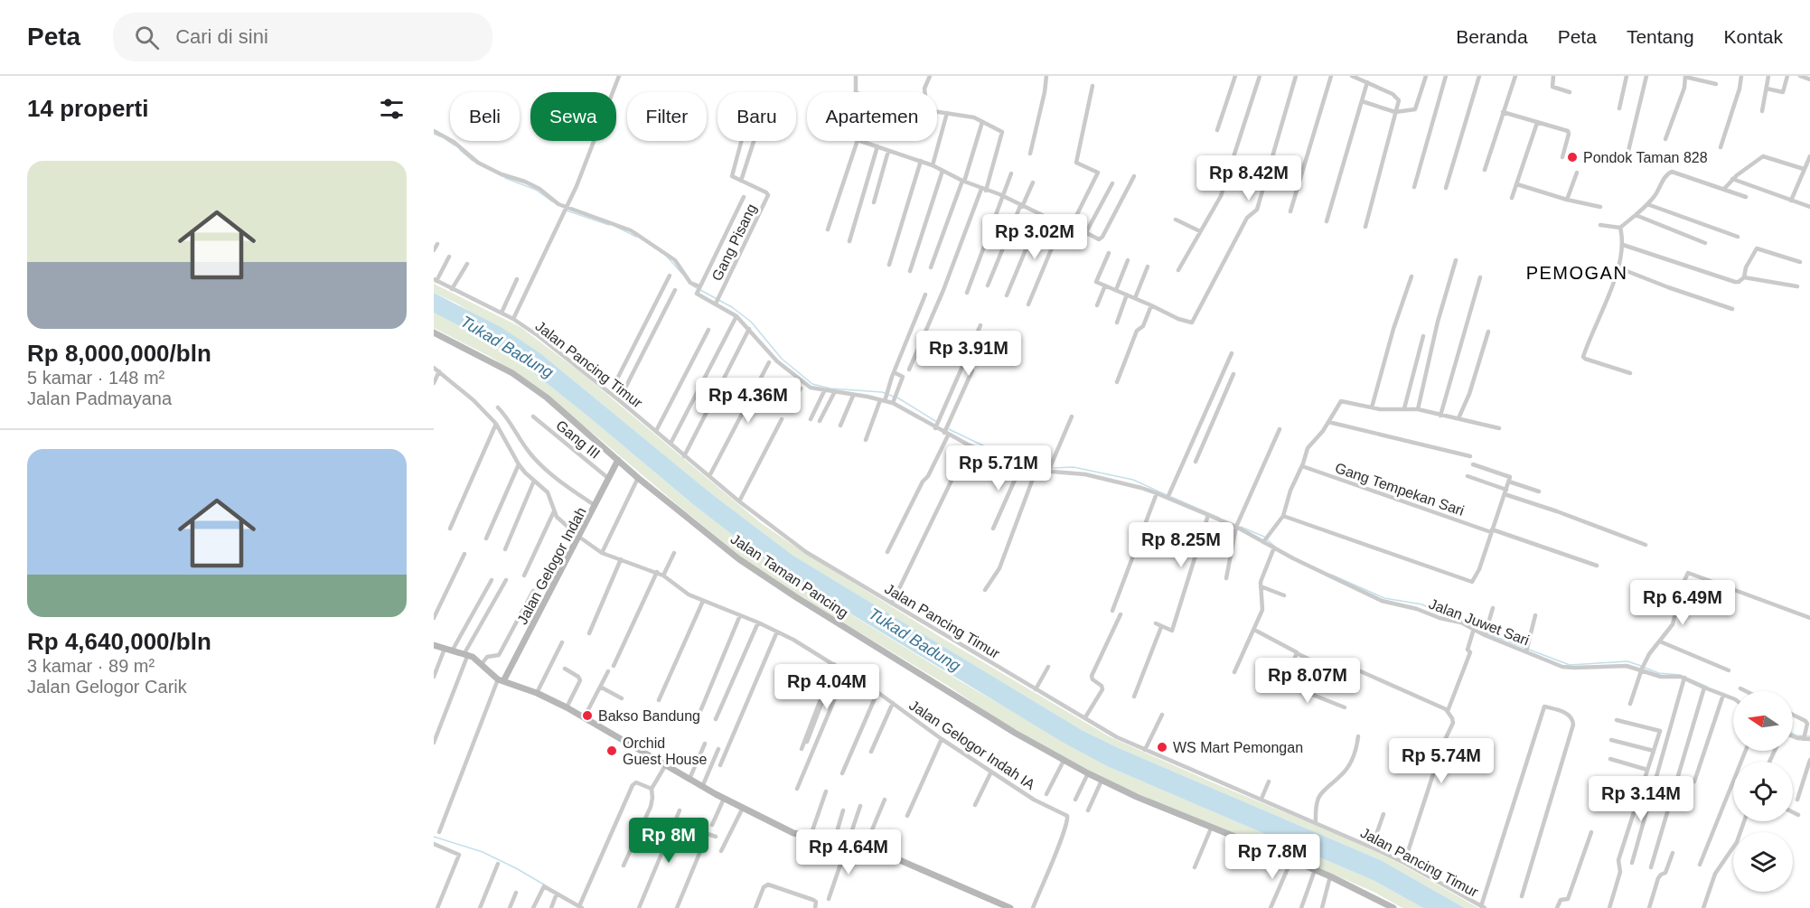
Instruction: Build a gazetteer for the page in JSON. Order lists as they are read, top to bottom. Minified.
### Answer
{"streets":{"street":["Gang Pisang","Jalan Pancing Timur","Gang III","Gang Tempekan Sari","Jalan Gelogor Indah","Jalan Taman Pancing","Jalan Juwet Sari","Jalan Gelogor Indah IA"]},"crossings":[["Gang Pisang","Jalan Juwet Sari"],["Gang III","Jalan Gelogor Indah"],["Jalan Gelogor Indah","Jalan Taman Pancing"],["Jalan Gelogor Indah","Jalan Gelogor Indah IA"]],"districts":["PEMOGAN"],"water":["Tukad Badung"],"places":["Pondok Taman 828","Bakso Bandung","WS Mart Pemongan","Orchid Guest House"],"north":"left","page":{"header":"Peta","search":"Cari di sini","nav":["Beranda","Peta","Tentang","Kontak"],"heading":"14 properti","chip":["Beli","Sewa","Filter","Baru","Apartemen"],"list":[{"name":"Rp 8,000,000/bln","note":"5 kamar · 148 m² · Jalan Padmayana"},{"name":"Rp 4,640,000/bln","note":"3 kamar · 89 m² · Jalan Gelogor Carik"}],"price":["Rp 8.42M","Rp 3.02M","Rp 3.91M","Rp 4.36M","Rp 5.71M","Rp 8.25M","Rp 6.49M","Rp 8.07M","Rp 4.04M","Rp 5.74M","Rp 3.14M","Rp 8M","Rp 4.64M","Rp 7.8M"]}}
